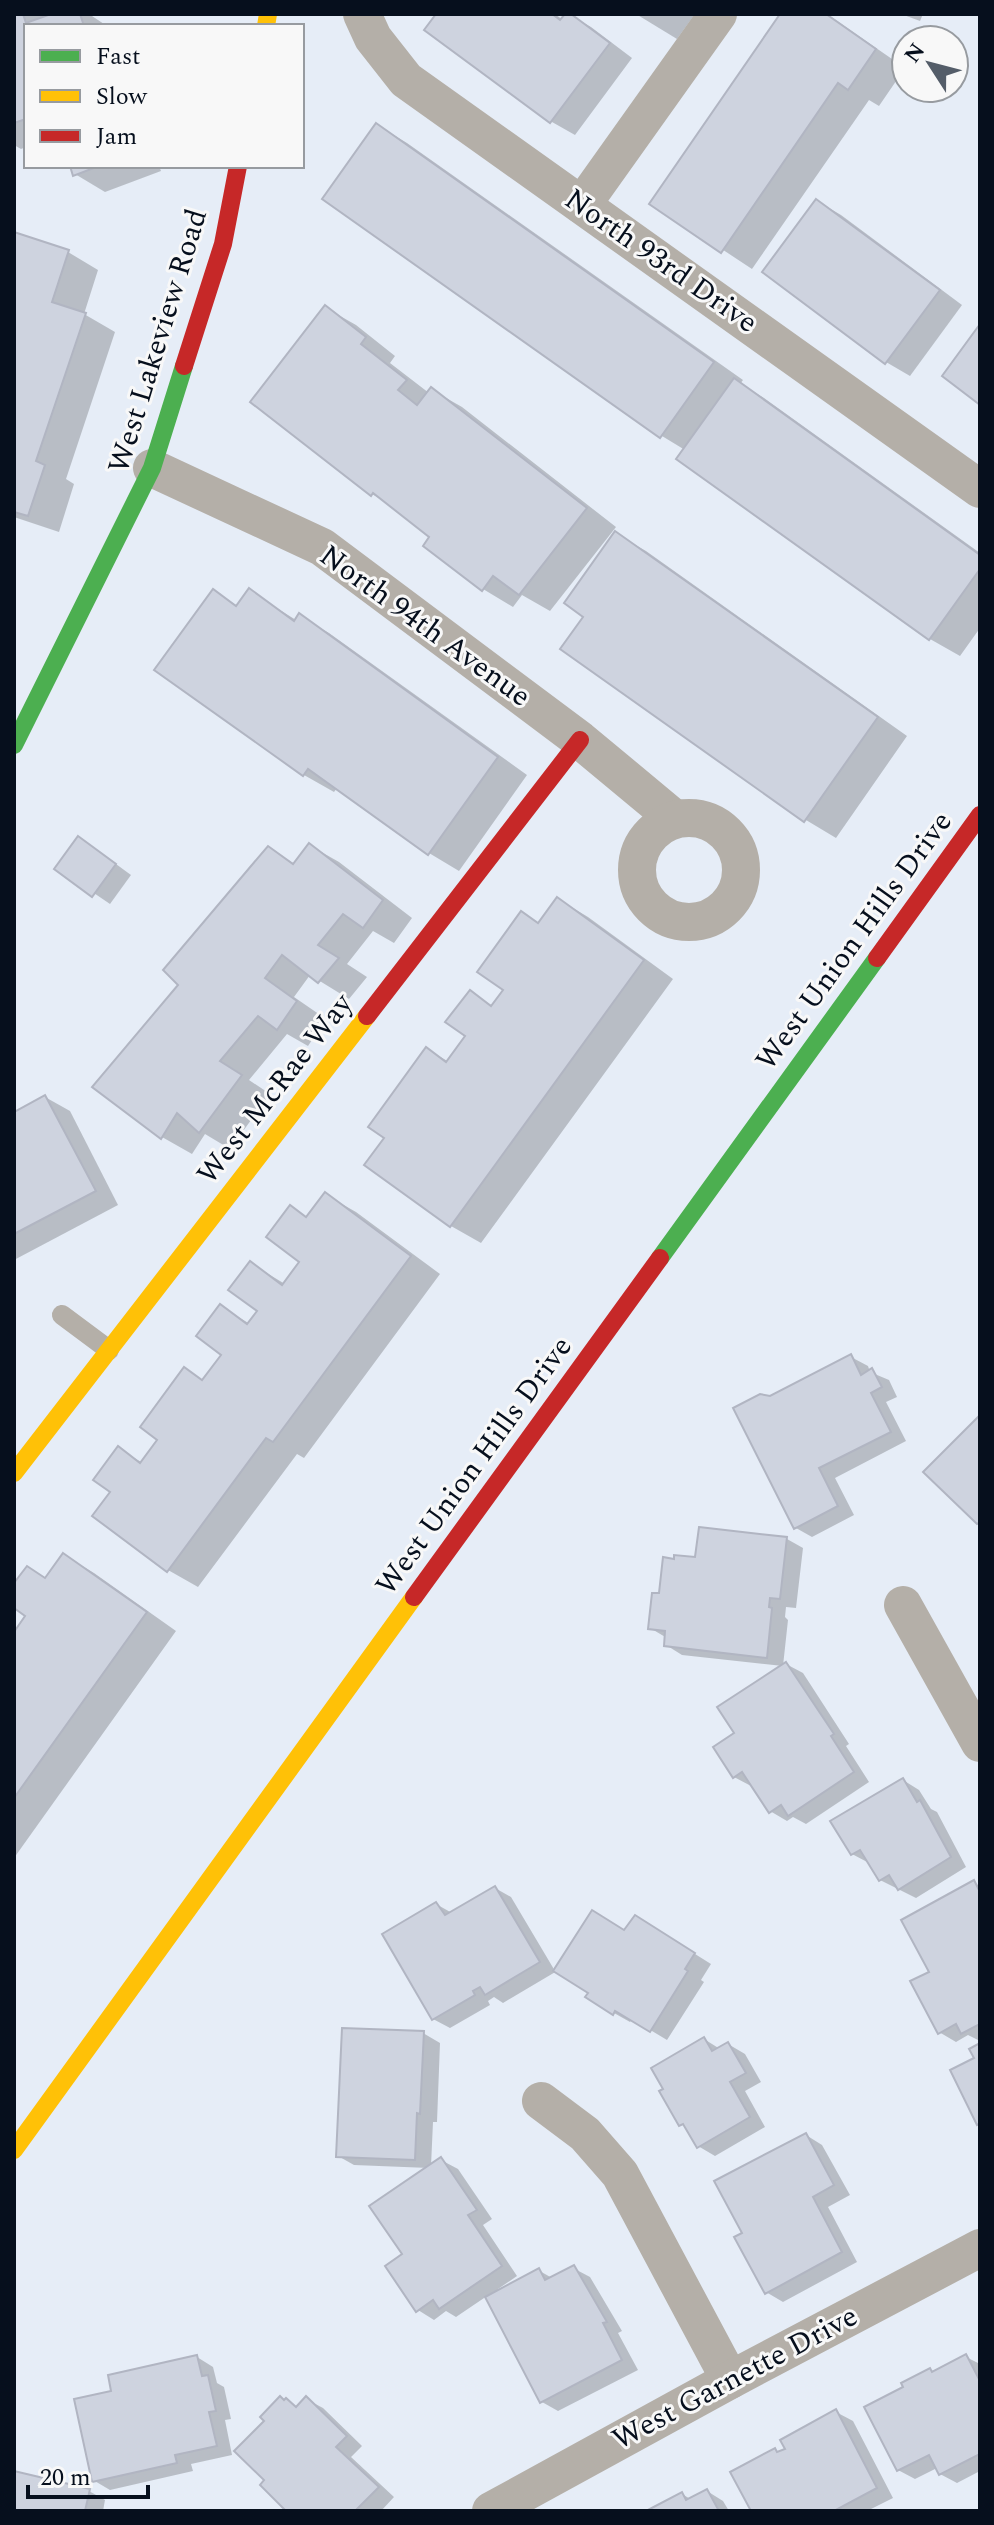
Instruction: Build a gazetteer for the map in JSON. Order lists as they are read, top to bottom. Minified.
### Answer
{"streets":{"main road":["West Lakeview Road","West Union Hills Drive","West McRae Way"],"street":["North 93rd Drive","North 94th Avenue","West Garnette Drive"]},"crossings":[["West Lakeview Road","North 94th Avenue"],["North 94th Avenue","West McRae Way"]],"legend":["Fast","Slow","Jam"],"scale_bar":"20 m","north":"top left"}
